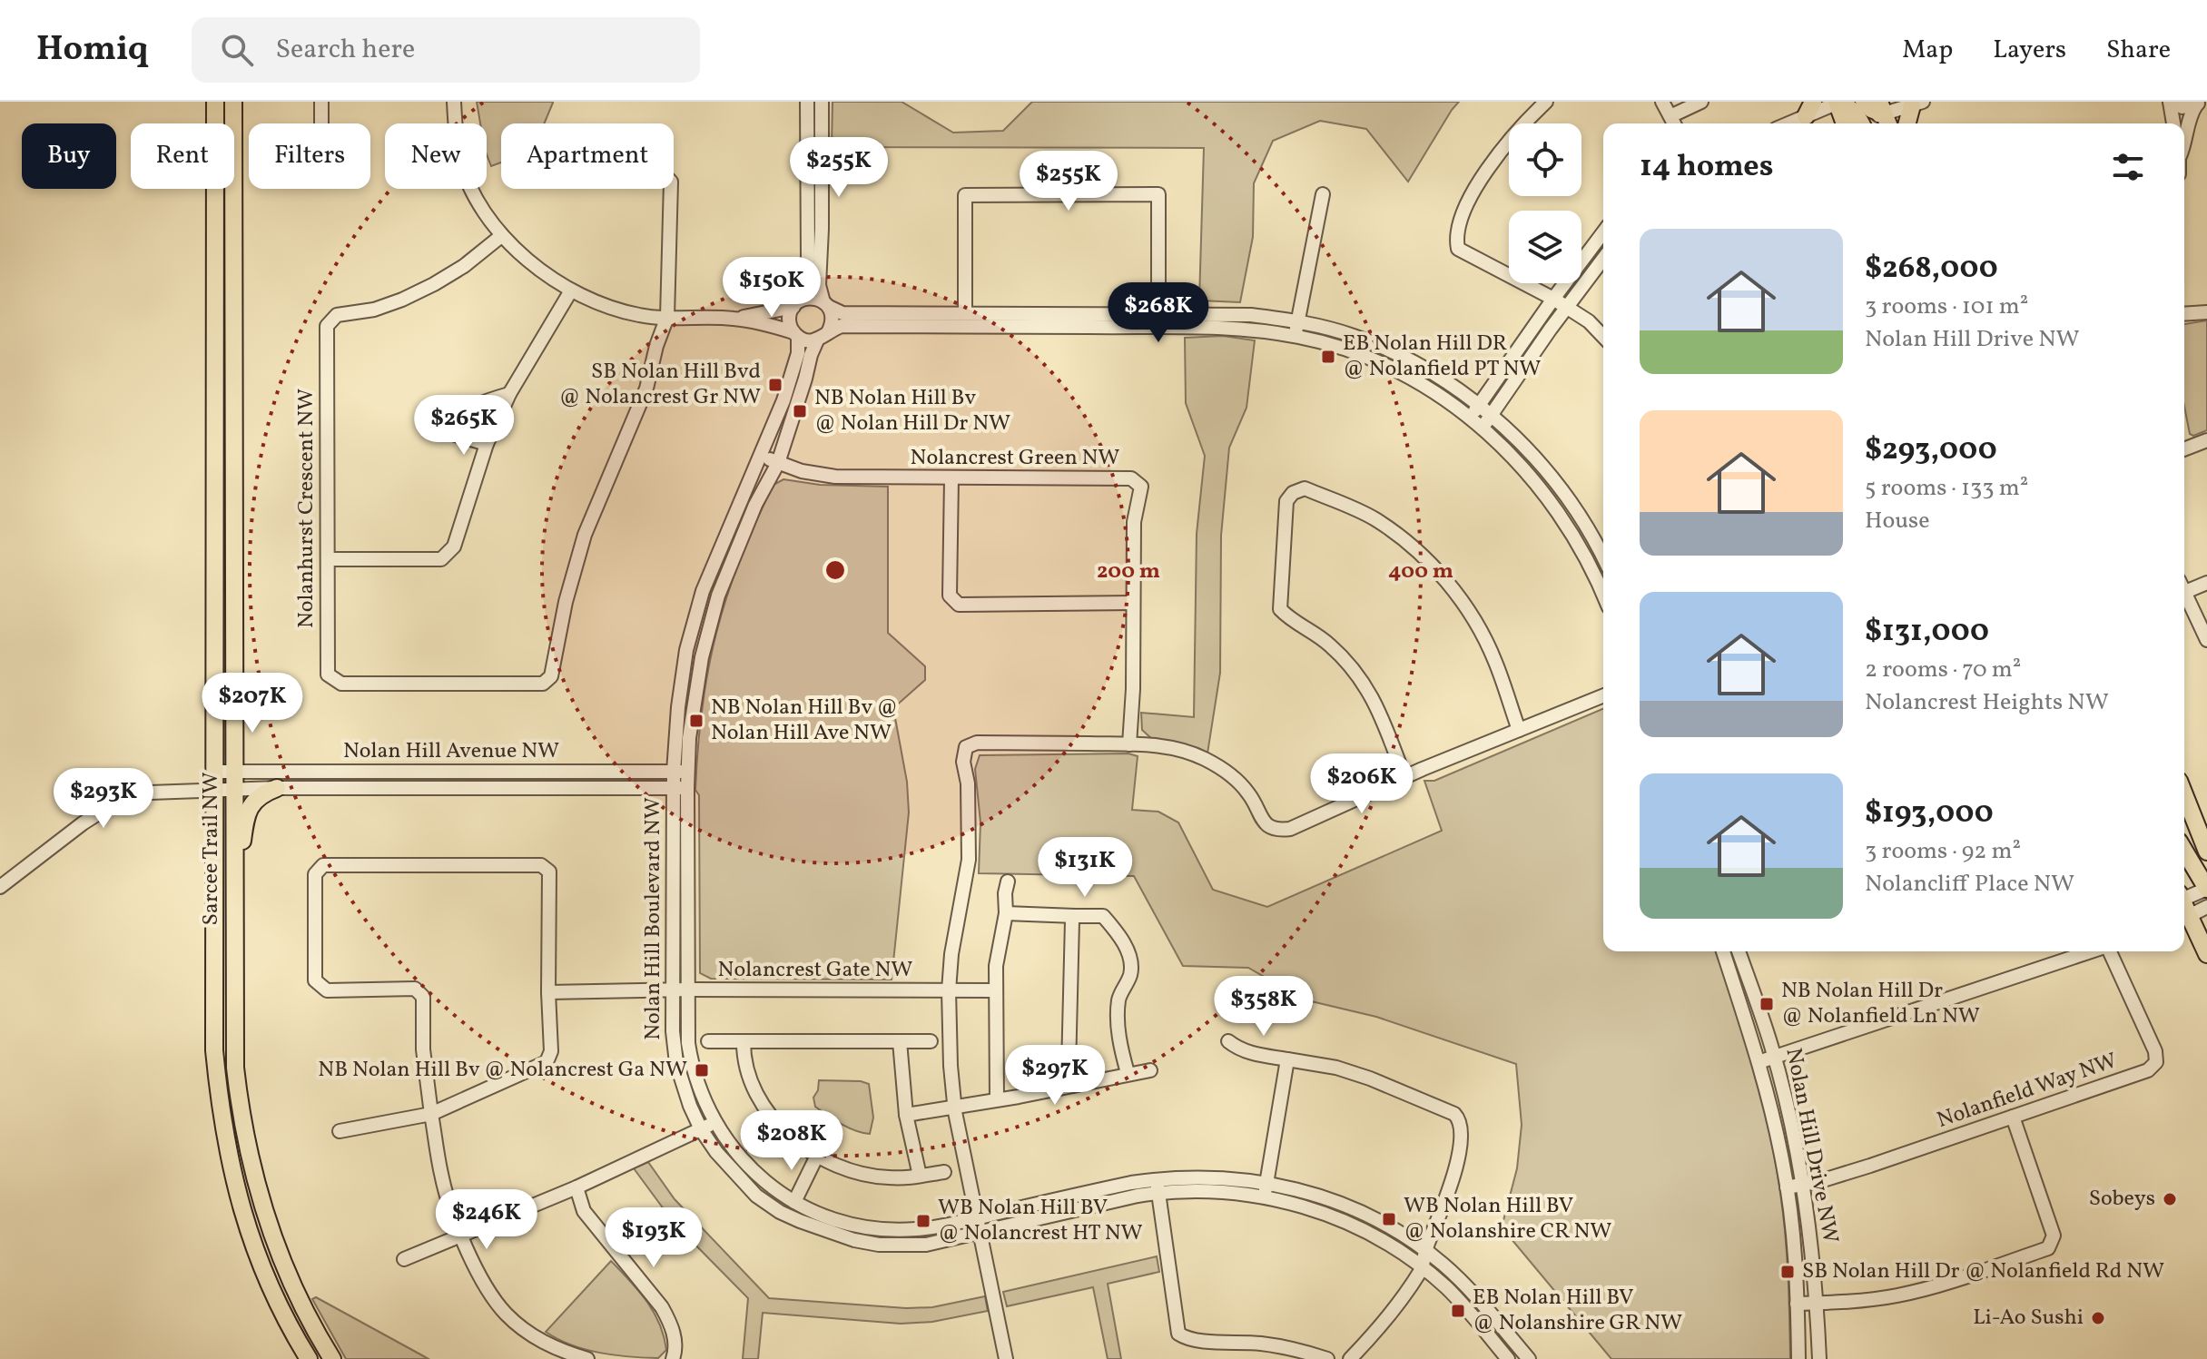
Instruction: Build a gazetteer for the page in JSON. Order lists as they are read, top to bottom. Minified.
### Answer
{"streets":{"main road":["Sarcee Trail NW"],"street":["Nolancrest Green NW","Nolanhurst Crescent NW","Nolan Hill Avenue NW","Nolan Hill Boulevard NW","Nolancrest Gate NW","Nolanfield Way NW","Nolan Hill Drive NW"]},"crossings":[["Nolancrest Green NW","Nolan Hill Boulevard NW"],["Nolan Hill Avenue NW","Sarcee Trail NW"],["Nolan Hill Avenue NW","Nolan Hill Boulevard NW"],["Nolan Hill Boulevard NW","Nolancrest Gate NW"],["Nolanfield Way NW","Nolan Hill Drive NW"]],"places":{"transit":["EB Nolan Hill DR @ Nolanfield PT NW","SB Nolan Hill Bvd @ Nolancrest Gr NW","NB Nolan Hill Bv @ Nolan Hill Dr NW","NB Nolan Hill Bv @ Nolan Hill Ave NW","NB Nolan Hill Dr @ Nolanfield Ln NW","NB Nolan Hill Bv @ Nolancrest Ga NW","WB Nolan Hill BV @ Nolanshire CR NW","WB Nolan Hill BV @ Nolancrest HT NW","SB Nolan Hill Dr @ Nolanfield Rd NW","EB Nolan Hill BV @ Nolanshire GR NW"],"other":["Sobeys","Li-Ao Sushi"]},"page":{"header":"Homiq","search":"Search here","nav":["Map","Layers","Share"],"chip":["Buy","Rent","Filters","New","Apartment"],"heading":"14 homes","price":["$255K","$255K","$150K","$268K","$265K","$207K","$206K","$293K","$131K","$358K","$297K","$208K","$246K","$193K"],"list":[{"name":"$268,000","note":"3 rooms · 101 m² · Nolan Hill Drive NW"},{"name":"$293,000","note":"5 rooms · 133 m² · House"},{"name":"$131,000","note":"2 rooms · 70 m² · Nolancrest Heights NW"},{"name":"$193,000","note":"3 rooms · 92 m² · Nolancliff Place NW"}]},"rings":["200 m","400 m"]}
